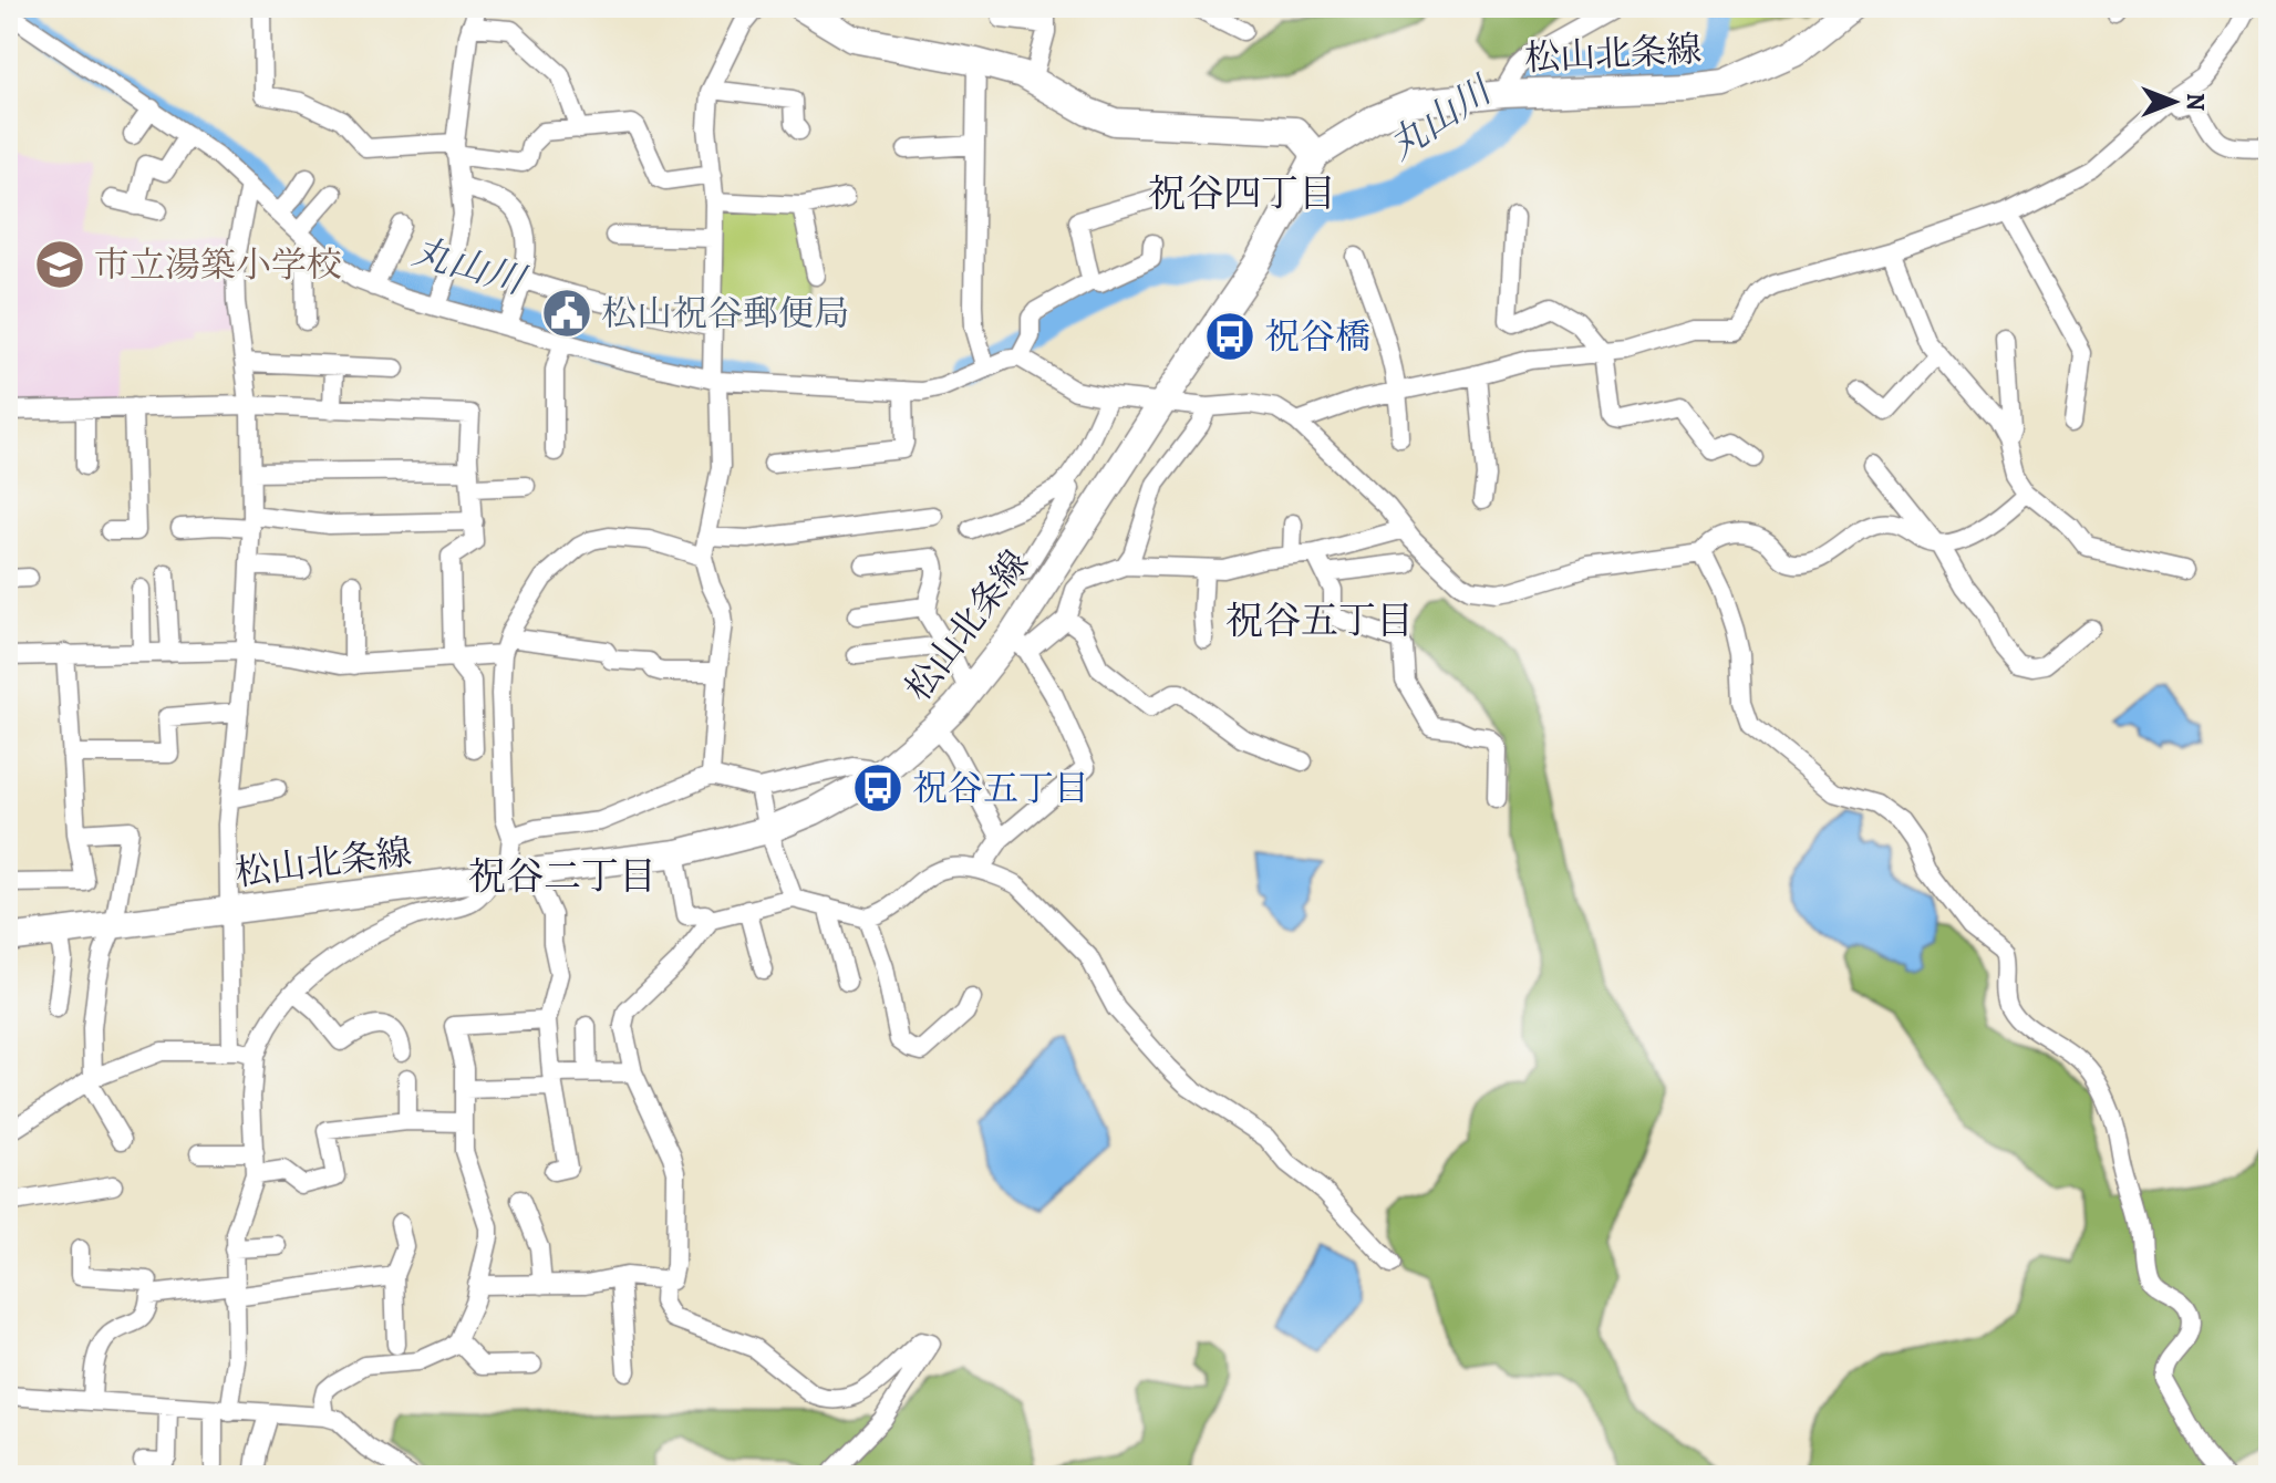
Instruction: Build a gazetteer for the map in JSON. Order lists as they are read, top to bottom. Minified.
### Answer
{"streets":{"main road":["松山北条線"]},"districts":["祝谷四丁目","祝谷五丁目","祝谷二丁目"],"water":["丸山川"],"places":{"school or university":["市立湯築小学校"],"public building":["松山祝谷郵便局"],"bus stop":["祝谷橋","祝谷五丁目"]},"north":"right"}
